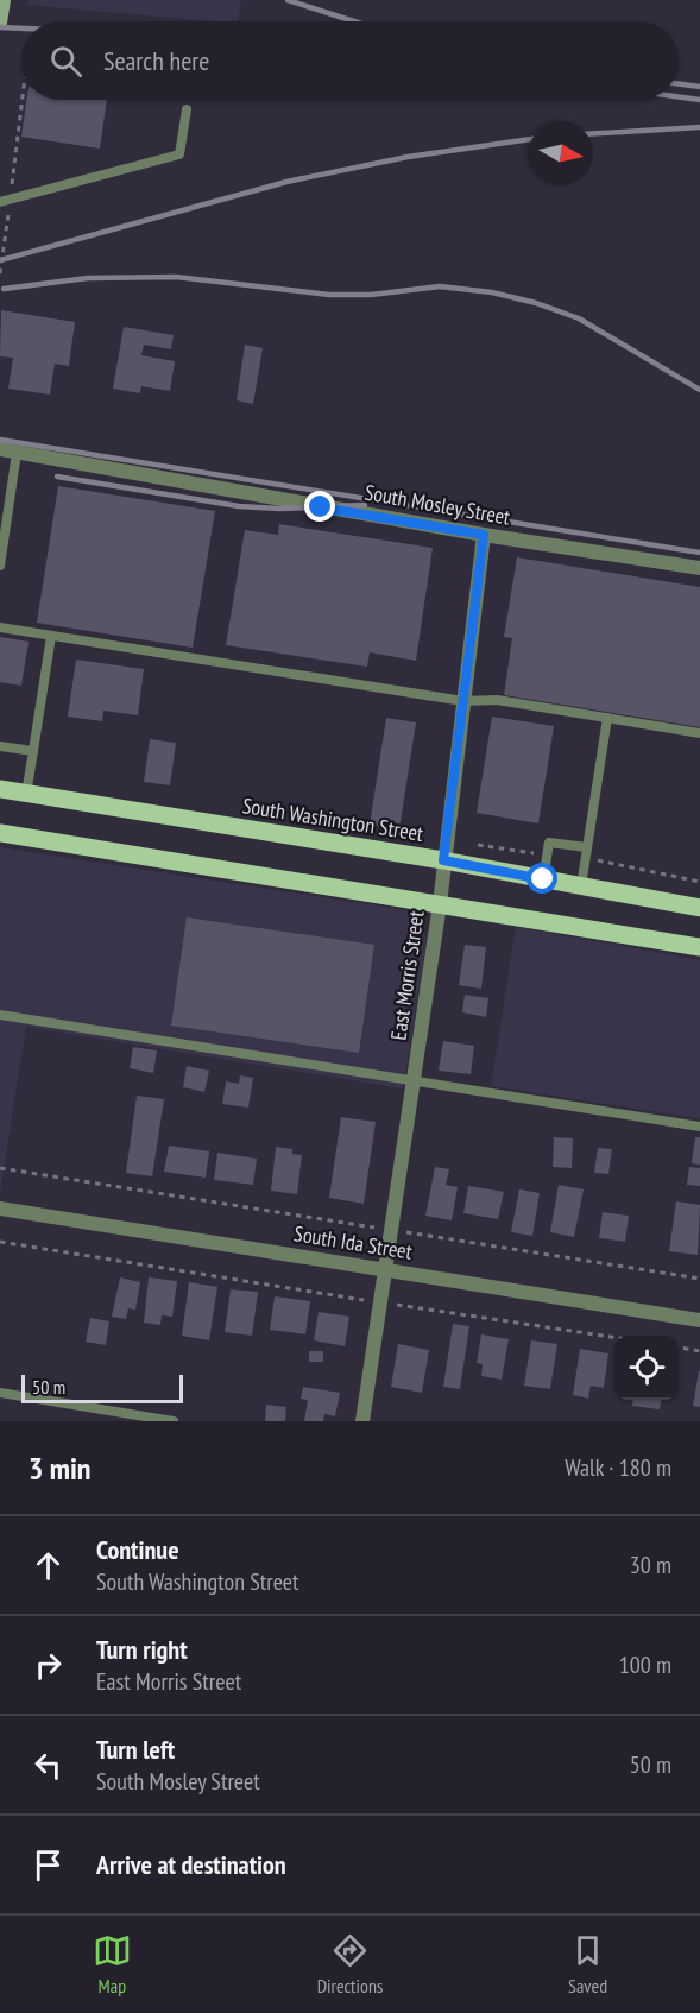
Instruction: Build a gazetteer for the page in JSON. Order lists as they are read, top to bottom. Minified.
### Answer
{"streets":{"main road":["South Washington Street"],"street":["South Mosley Street","East Morris Street","South Ida Street"]},"crossings":[["South Mosley Street","East Morris Street"],["South Washington Street","East Morris Street"],["East Morris Street","South Ida Street"]],"scale_bar":"50 m","north":"right","page":{"search":"Search here","scale":"50 m","heading":["3 min","Walk · 180 m"],"list":[["Continue","South Washington Street","30 m"],["Turn right","East Morris Street","100 m"],["Turn left","South Mosley Street","50 m"],"Arrive at destination"],"nav":["Map","Directions","Saved"]}}
